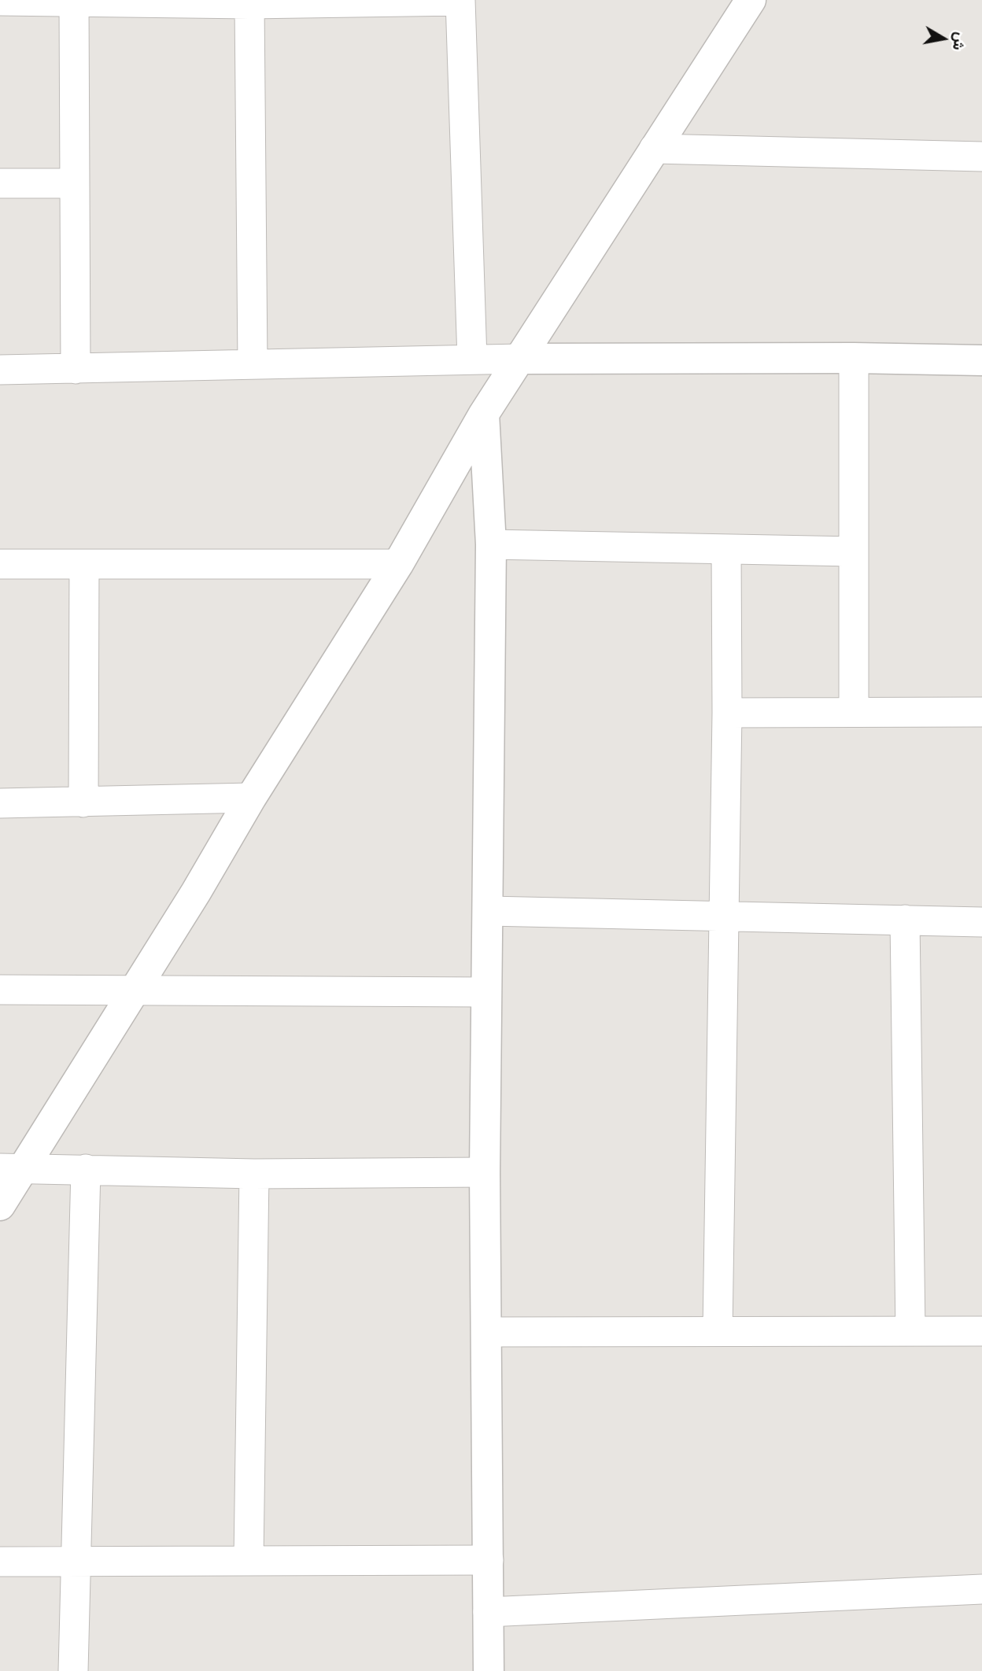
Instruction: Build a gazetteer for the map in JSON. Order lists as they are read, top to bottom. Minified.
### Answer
{"north":"right"}
